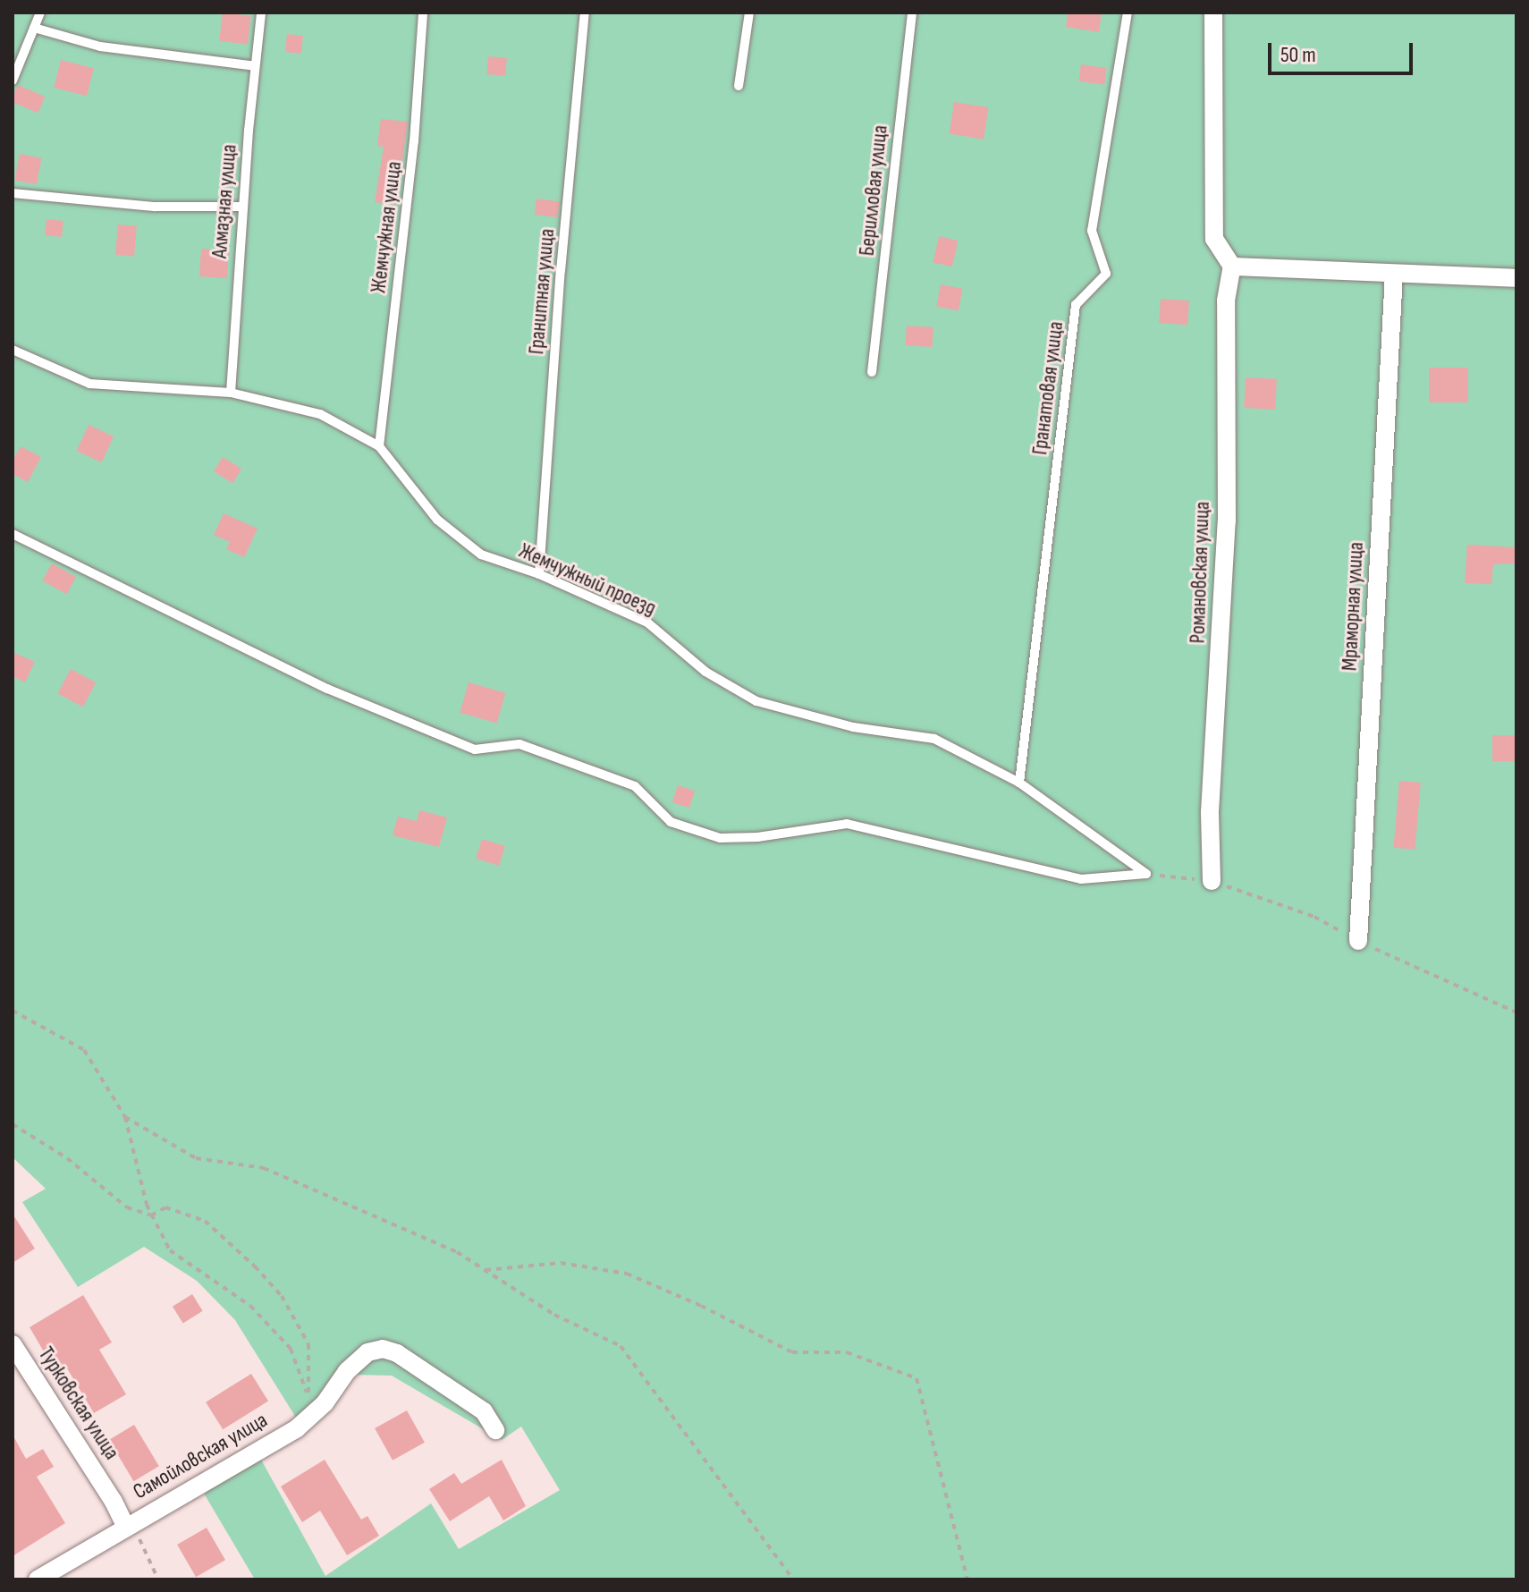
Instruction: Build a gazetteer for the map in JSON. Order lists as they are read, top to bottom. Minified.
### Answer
{"streets":{"street":["Романовская улица","Мраморная улица","Турковская улица","Самойловская улица"],"lane":["Берилловая улица","Алмазная улица","Жемчужная улица","Гранитная улица","Гранатовая улица","Жемчужный проезд"]},"crossings":[["Алмазная улица","Жемчужный проезд"],["Жемчужная улица","Жемчужный проезд"],["Гранитная улица","Жемчужный проезд"],["Гранатовая улица","Жемчужный проезд"],["Турковская улица","Самойловская улица"]],"scale_bar":"50 m"}
